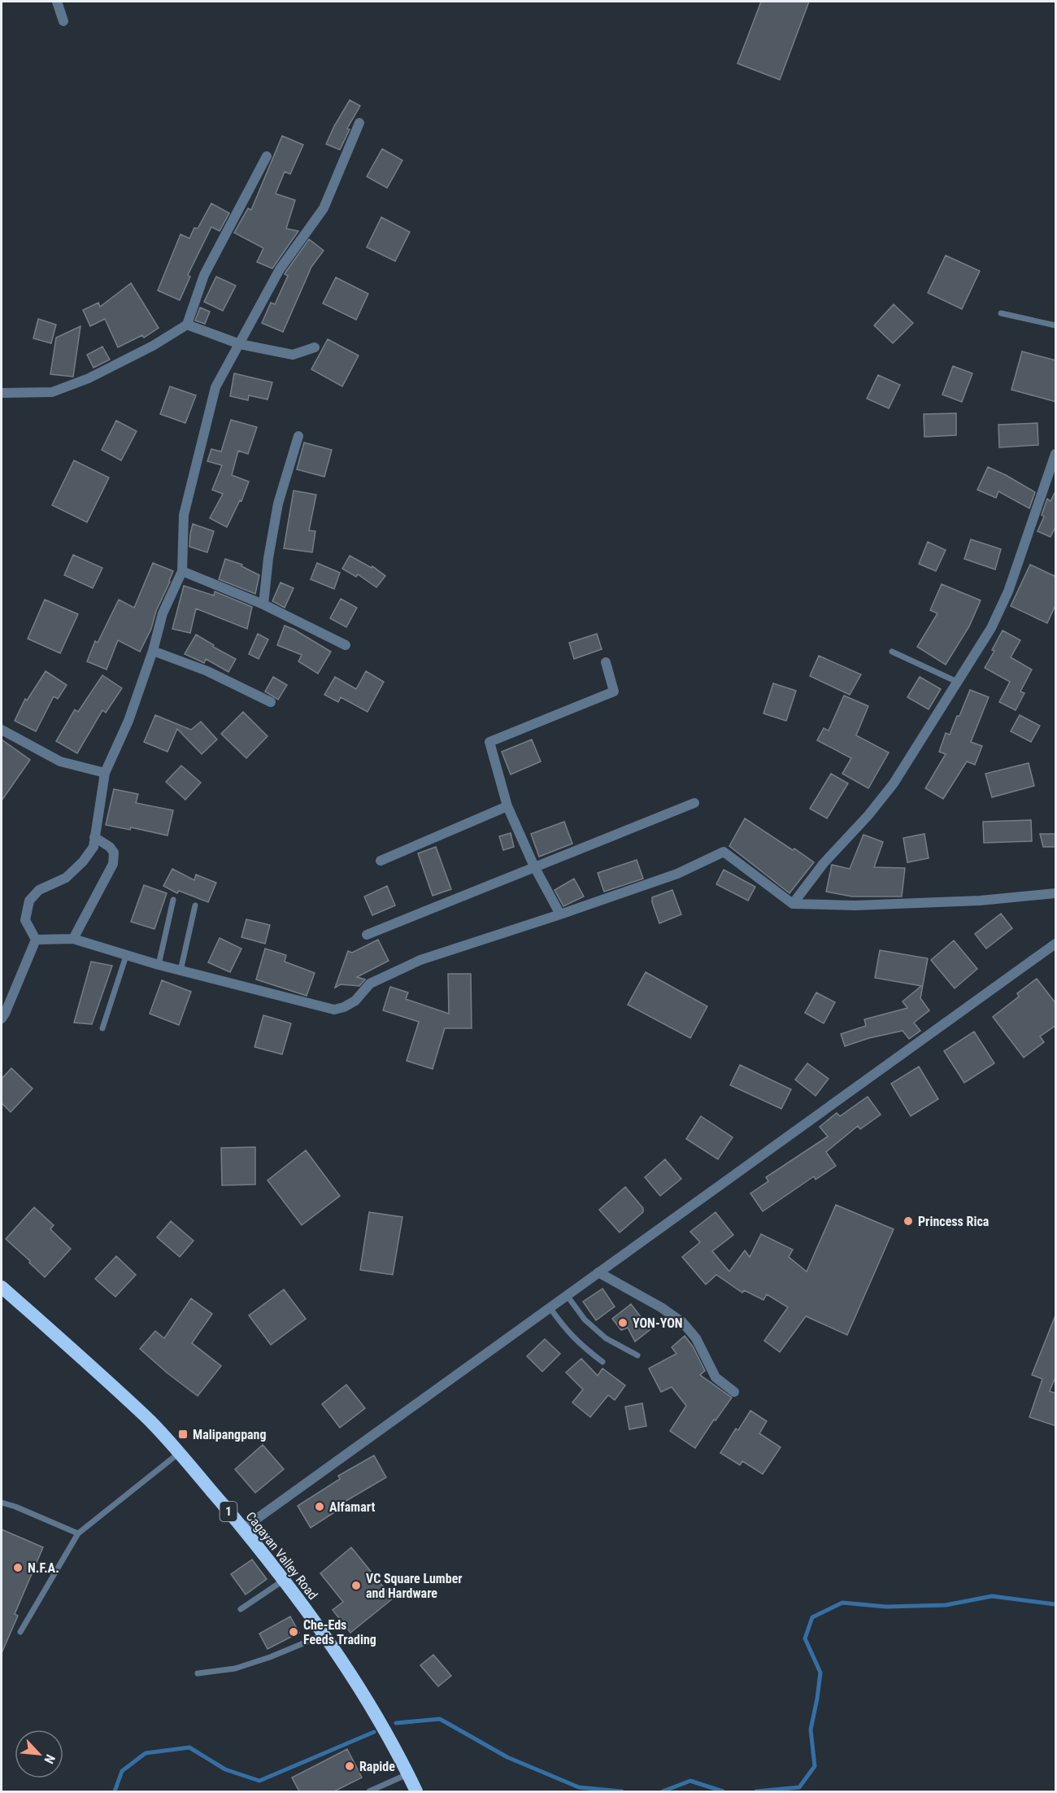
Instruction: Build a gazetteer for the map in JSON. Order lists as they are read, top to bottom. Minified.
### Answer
{"streets":{"highway":["1","Cagayan Valley Road"]},"places":{"other":["Princess Rica","YON-YON","Alfamart","N.F.A.","VC Square Lumber and Hardware","Che-Eds Feeds Trading","Rapide"],"transit":["Malipangpang"]},"north":"bottom right"}
